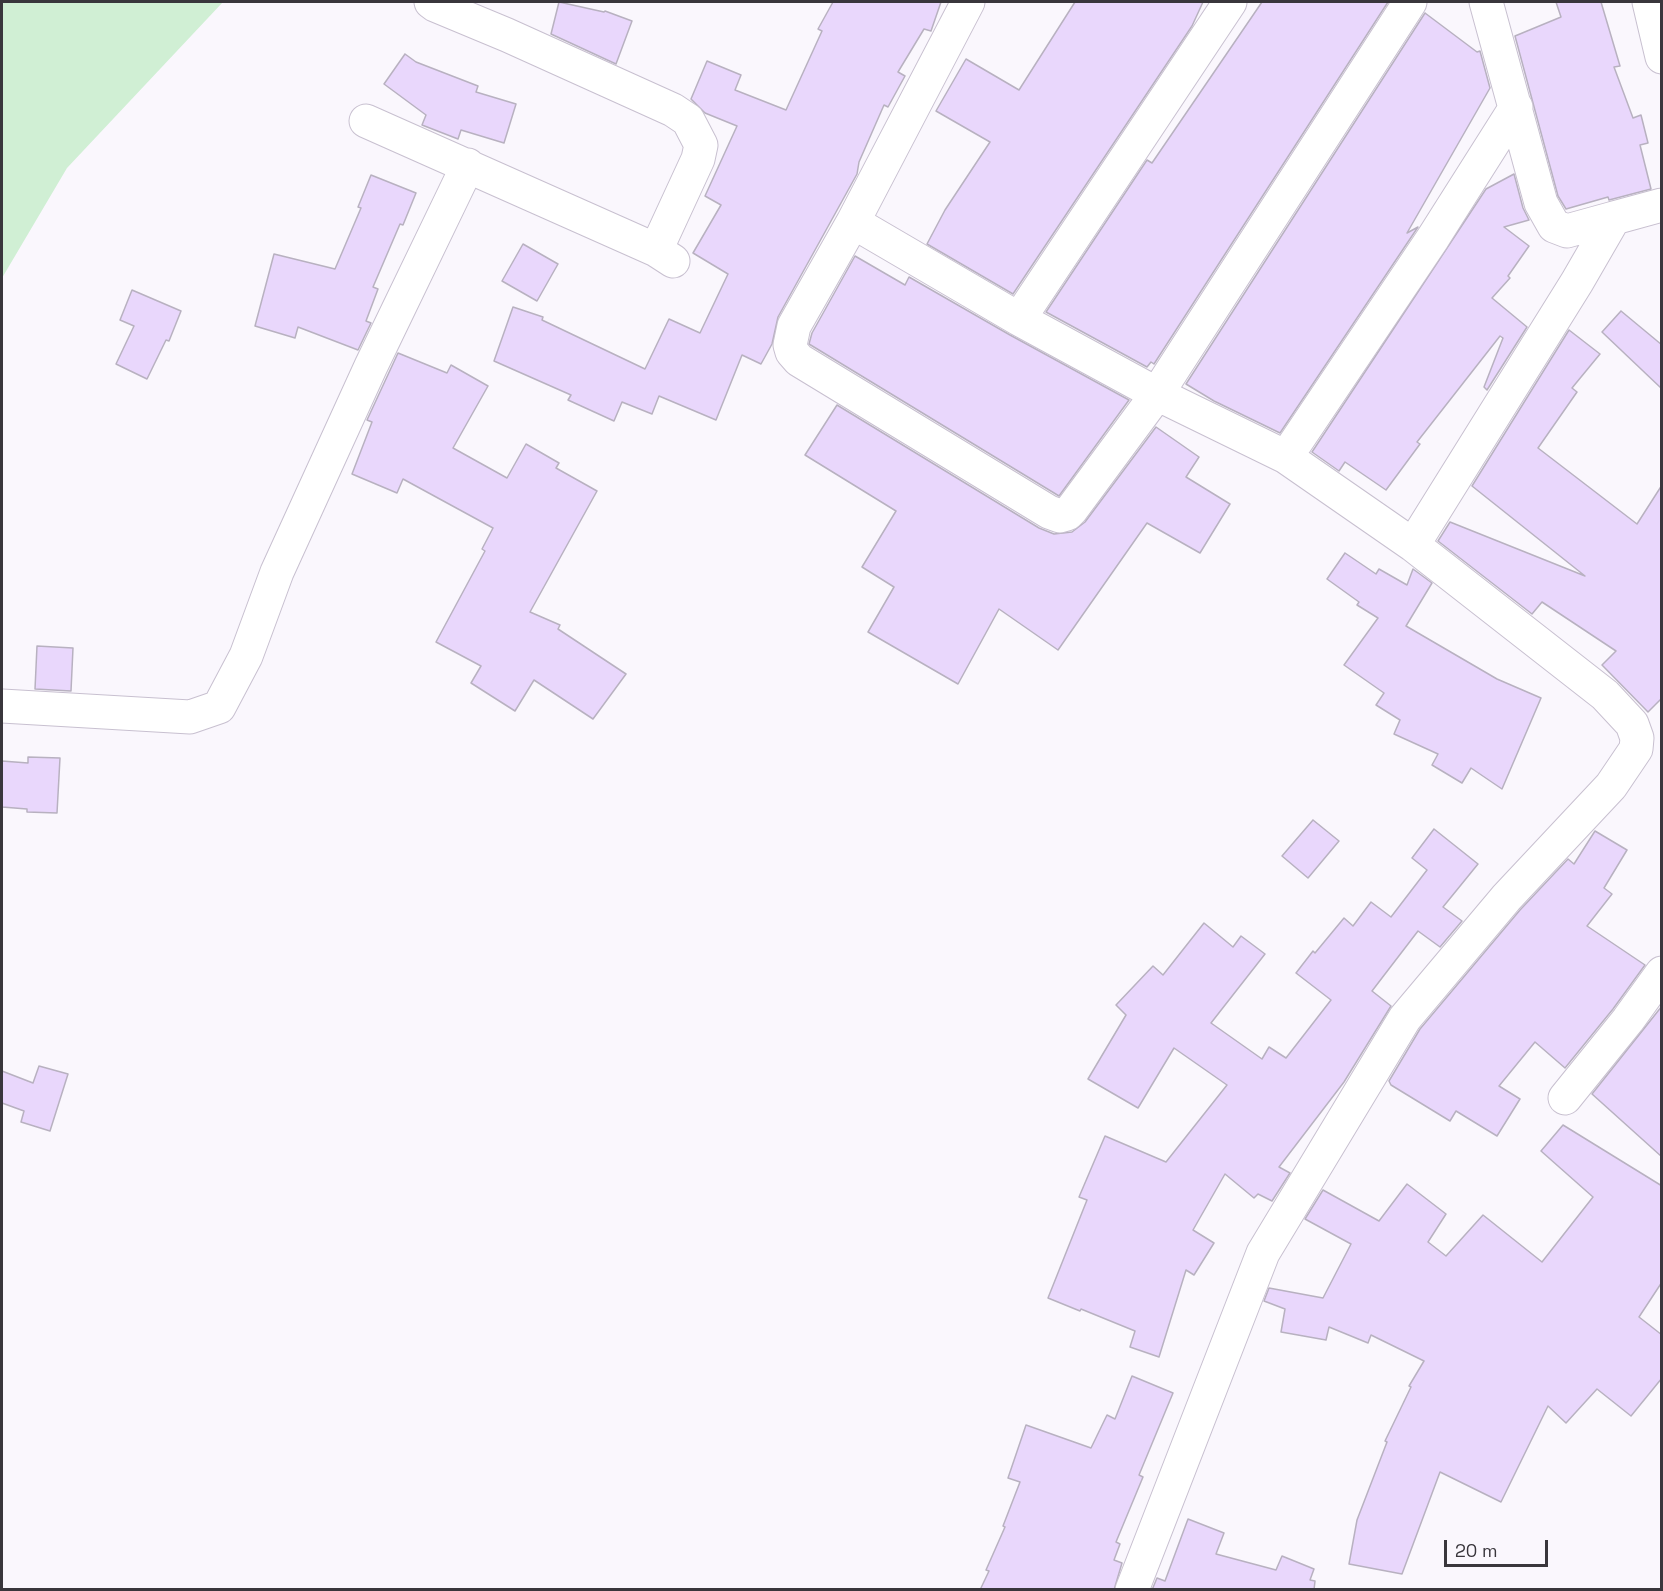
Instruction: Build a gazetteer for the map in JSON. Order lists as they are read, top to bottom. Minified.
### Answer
{"scale_bar":"20 m"}
